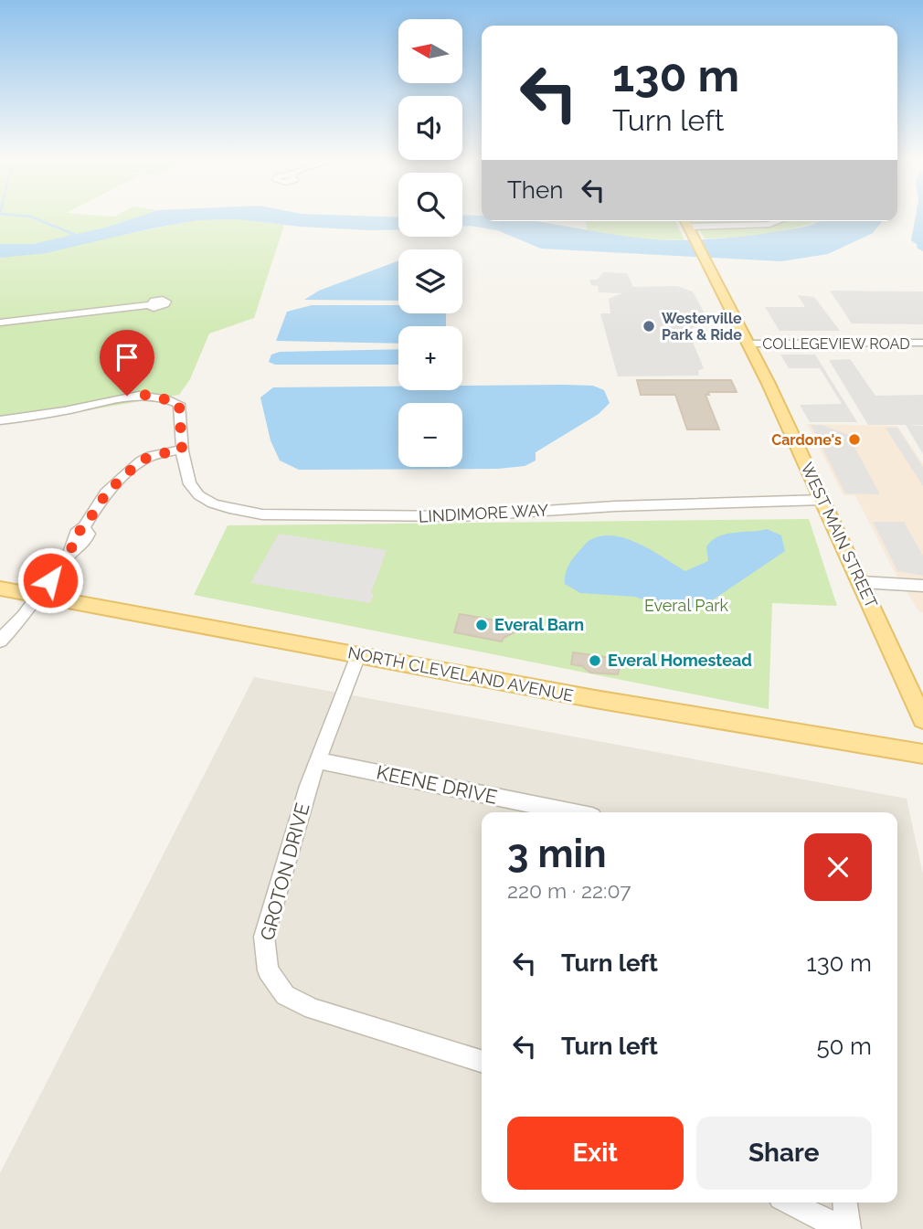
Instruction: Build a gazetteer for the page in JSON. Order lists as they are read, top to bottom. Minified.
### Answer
{"streets":{"main road":["WEST MAIN STREET","NORTH CLEVELAND AVENUE"],"street":["COLLEGEVIEW ROAD","LINDIMORE WAY","KEENE DRIVE","GROTON DRIVE"]},"crossings":[["COLLEGEVIEW ROAD","WEST MAIN STREET"],["LINDIMORE WAY","WEST MAIN STREET"],["NORTH CLEVELAND AVENUE","GROTON DRIVE"],["KEENE DRIVE","GROTON DRIVE"]],"parks":["Everal Park"],"places":["Westerville Park & Ride","Cardone's","Everal Barn","Everal Homestead"],"north":"left","page":{"map_buttons":["+","−"],"turn":["130 m","Turn left"],"then":"Then","heading":["3 min","220 m · 22:07"],"list":[{"name":"Turn left","value":"130 m"},{"name":"Turn left","value":"50 m"}],"buttons":["Exit","Share"]}}
